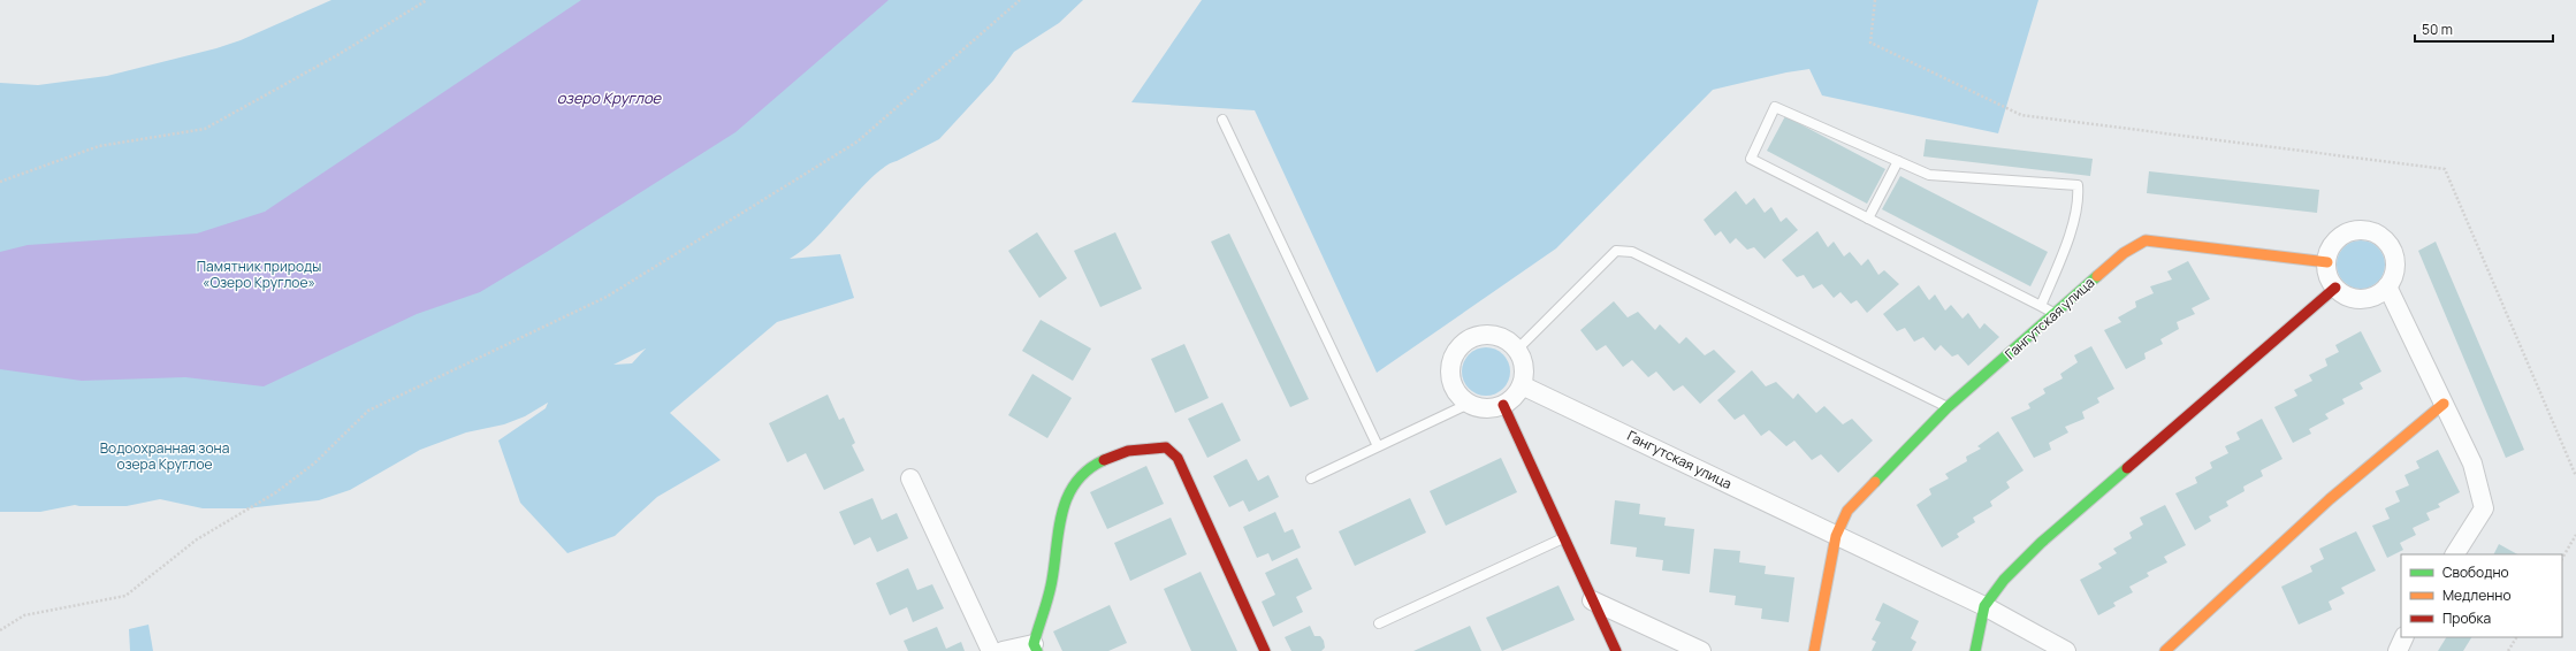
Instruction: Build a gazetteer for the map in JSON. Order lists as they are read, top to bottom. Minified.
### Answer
{"streets":{"street":["Гангутская улица"]},"water":["озеро Круглое"],"parks":["Памятник природы «Озеро Круглое»","Водоохранная зона озера Круглое"],"legend":["Свободно","Медленно","Пробка"],"scale_bar":"50 m"}
